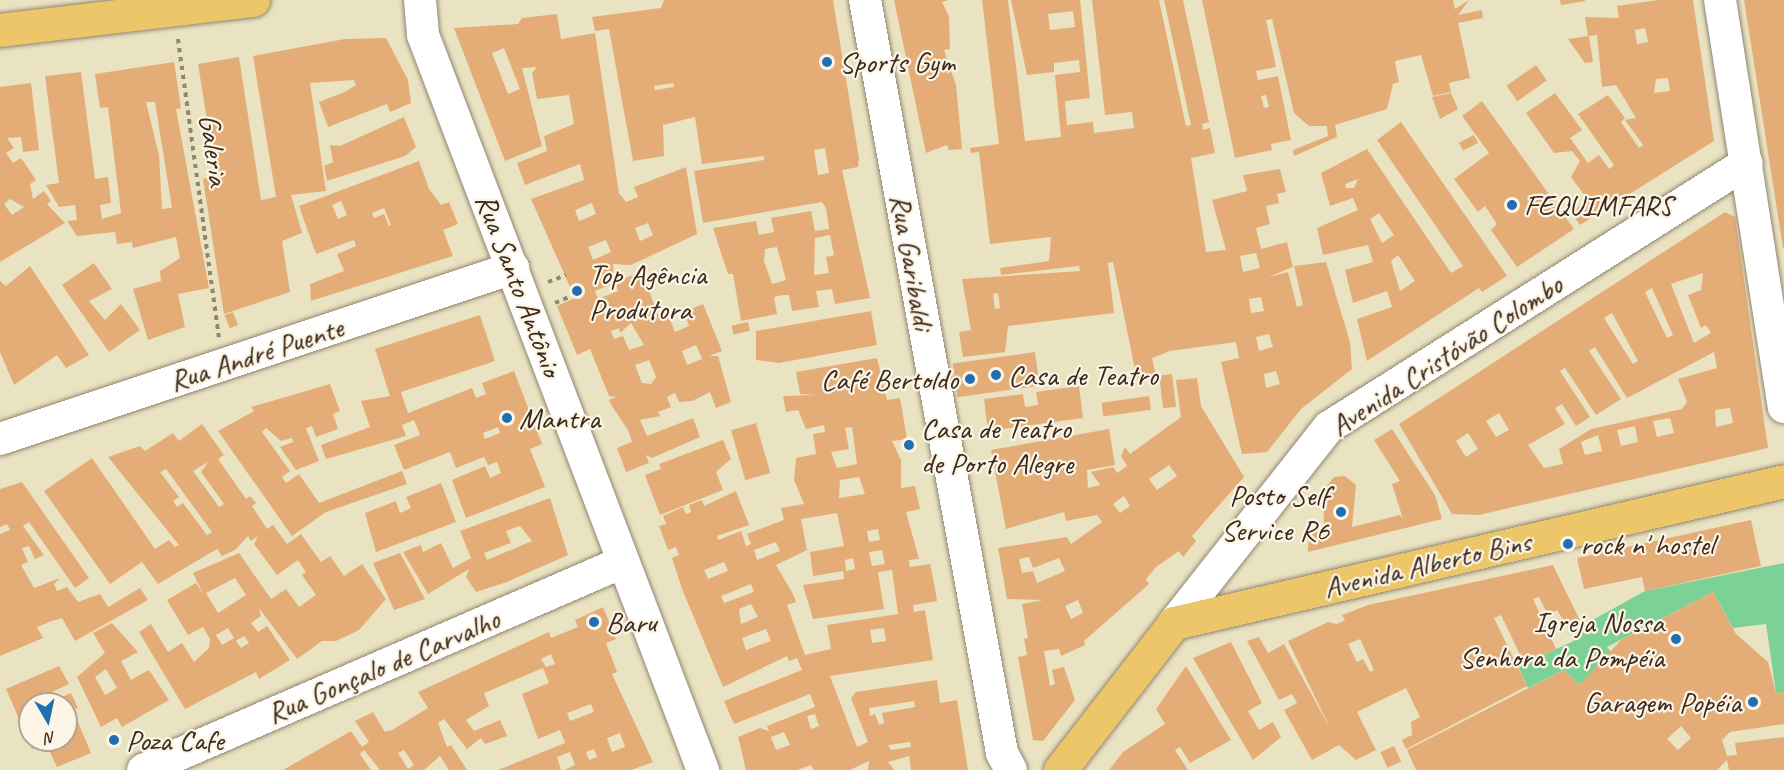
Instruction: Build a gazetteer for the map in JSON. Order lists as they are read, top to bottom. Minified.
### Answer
{"streets":{"main road":["Avenida Cristóvão Colombo","Avenida Alberto Bins"],"street":["Rua Garibaldi","Rua Santo Antônio","Rua André Puente","Rua Gonçalo de Carvalho"],"path":["Galeria"]},"crossings":[["Galeria","Rua André Puente"],["Rua Santo Antônio","Rua André Puente"],["Rua Santo Antônio","Rua Gonçalo de Carvalho"],["Avenida Cristóvão Colombo","Avenida Alberto Bins"]],"places":["Sports Gym","FEQUIMFARS","Top Agência Produtora","Casa de Teatro","Café Bertoldo","Mantra","Casa de Teatro de Porto Alegre","Posto Self Service R6","rock n' hostel","Baru","Igreja Nossa Senhora da Pompéia","Garagem Popéia","Poza Cafe"],"north":"bottom"}
